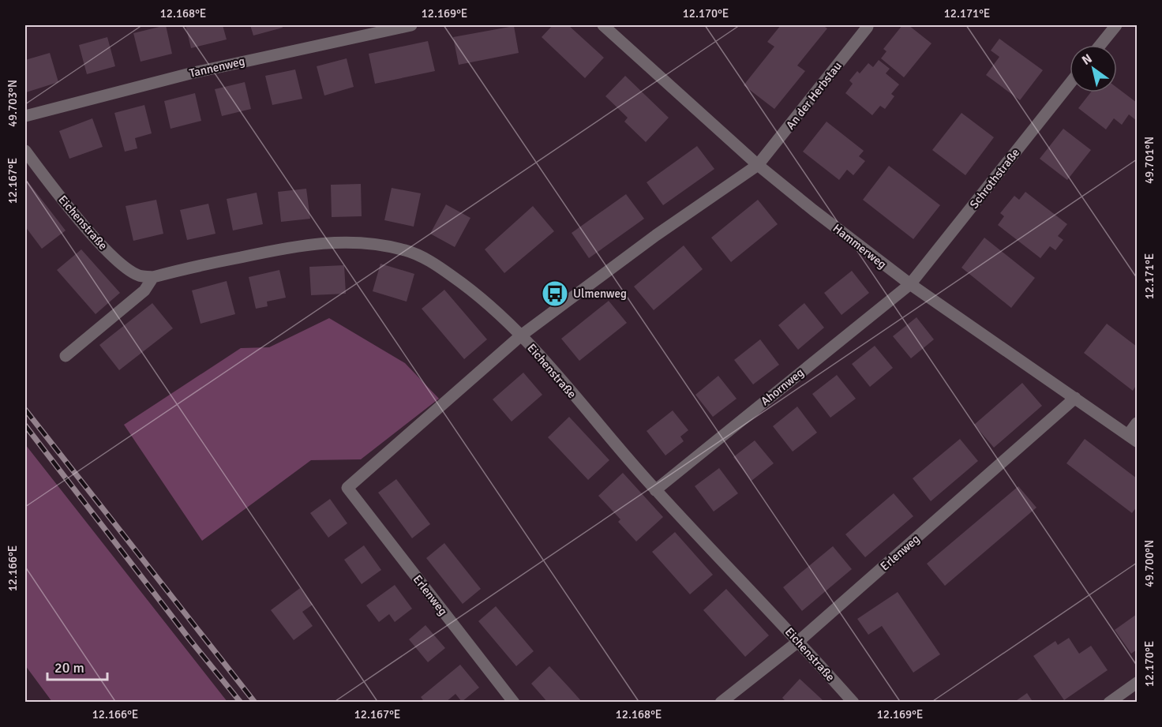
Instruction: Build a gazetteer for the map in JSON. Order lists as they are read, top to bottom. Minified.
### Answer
{"streets":{"street":["Tannenweg","An der Herbstau","Schrothstraße","Eichenstraße","Hammerweg","Ahornweg","Erlenweg"]},"crossings":[["An der Herbstau","Hammerweg"],["Schrothstraße","Hammerweg"],["Schrothstraße","Ahornweg"],["Eichenstraße","Ahornweg"],["Eichenstraße","Erlenweg"],["Hammerweg","Ahornweg"],["Hammerweg","Erlenweg"]],"places":{"bus stop":["Ulmenweg"]},"scale_bar":"20 m","north":"top left","coordinates":["12.168°E","12.169°E","12.170°E","12.171°E","49.703°N","49.701°N","12.167°E","49.700°N","12.166°E"]}
